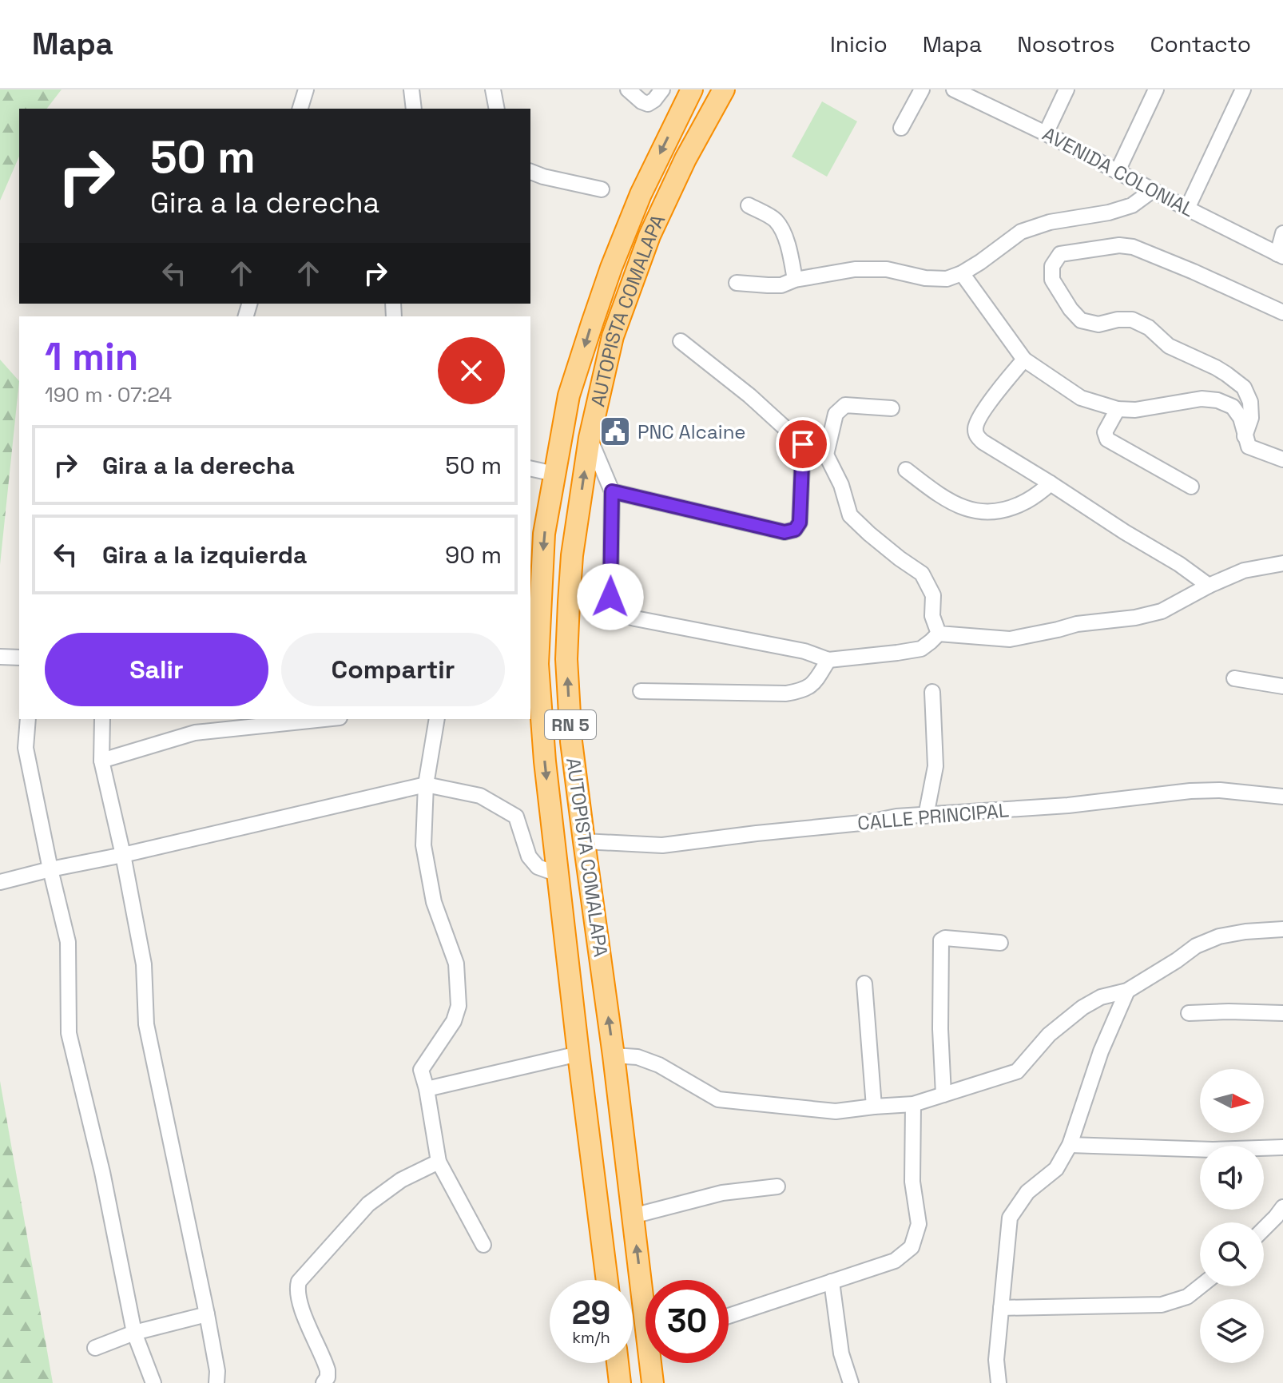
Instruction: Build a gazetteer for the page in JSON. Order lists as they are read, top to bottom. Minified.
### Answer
{"streets":{"highway":["AUTOPISTA COMALAPA","RN 5"],"street":["AVENIDA COLONIAL","CALLE PRINCIPAL"]},"crossings":[["AUTOPISTA COMALAPA","CALLE PRINCIPAL"]],"places":{"public building":["PNC Alcaine"]},"north":"right","page":{"header":"Mapa","nav":["Inicio","Mapa","Nosotros","Contacto"],"turn":["50 m","Gira a la derecha"],"heading":["1 min","190 m · 07:24"],"list":[{"name":"Gira a la derecha","value":"50 m"},{"name":"Gira a la izquierda","value":"90 m"}],"buttons":["Salir","Compartir"],"speed":"29 km/h","limit":"30"}}
